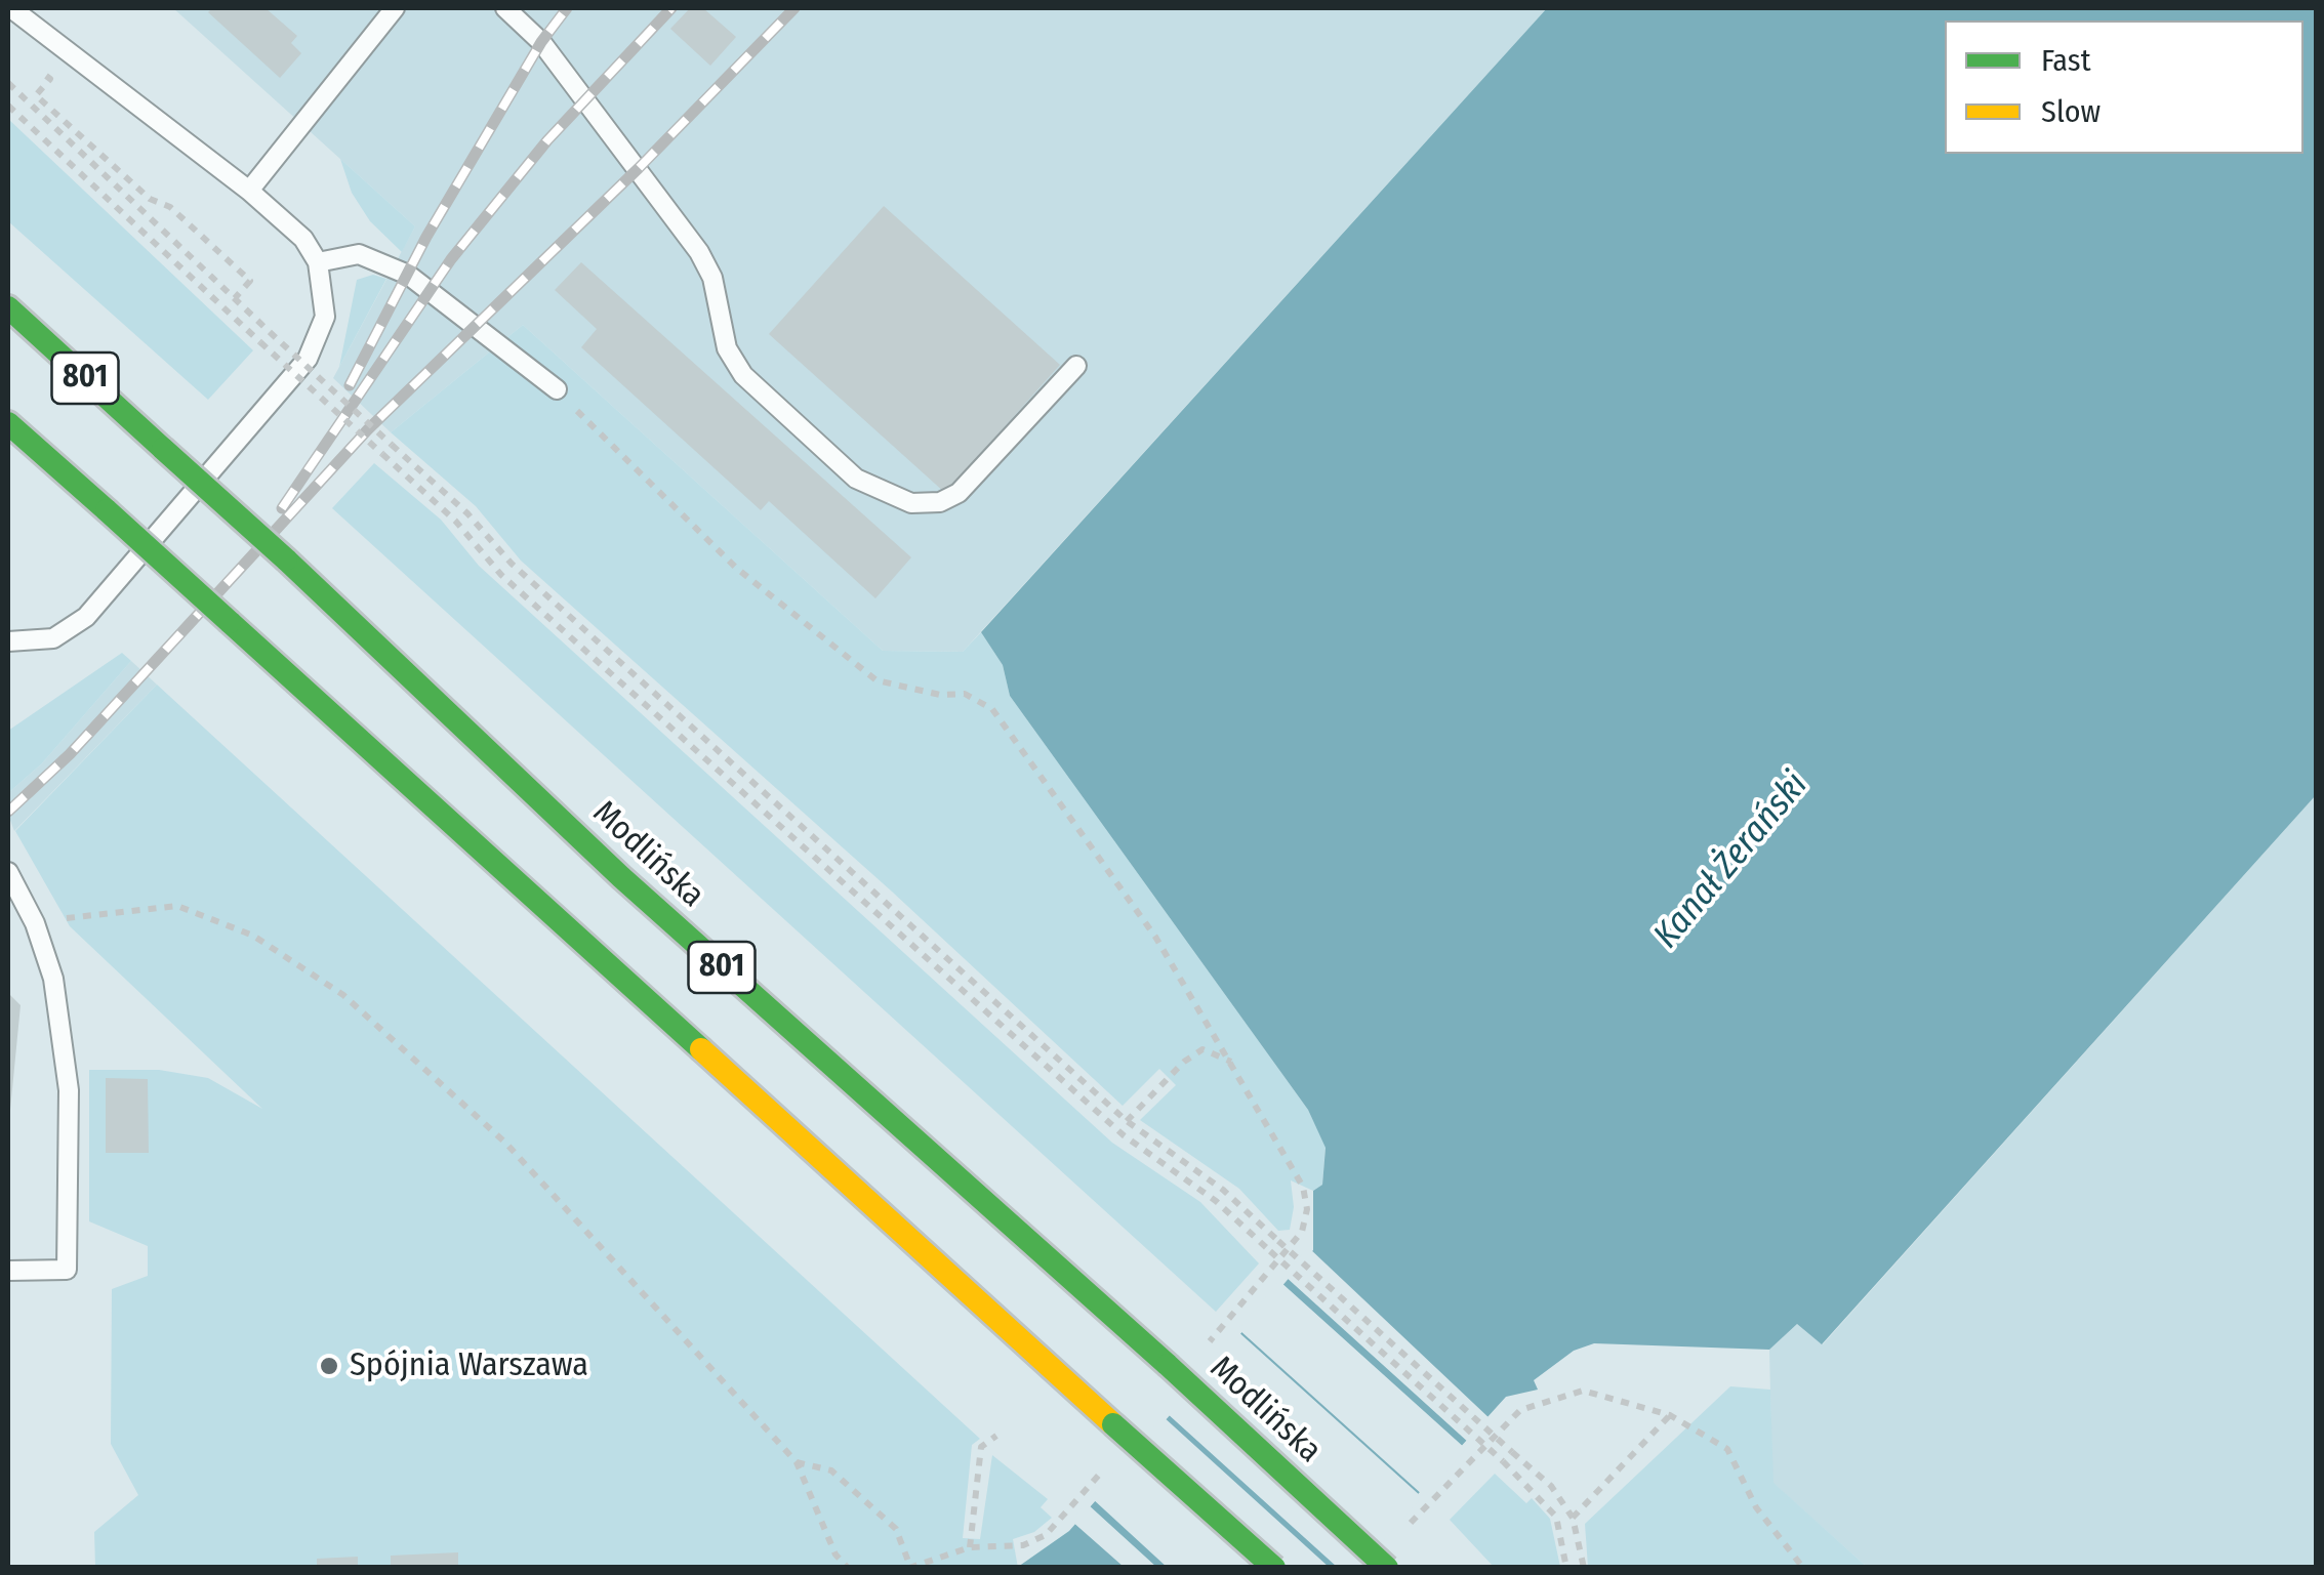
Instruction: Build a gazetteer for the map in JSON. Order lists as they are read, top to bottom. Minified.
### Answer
{"streets":{"main road":["801","Modlińska"]},"water":["Kanał Żerański"],"places":["Spójnia Warszawa"],"legend":["Fast","Slow"]}
